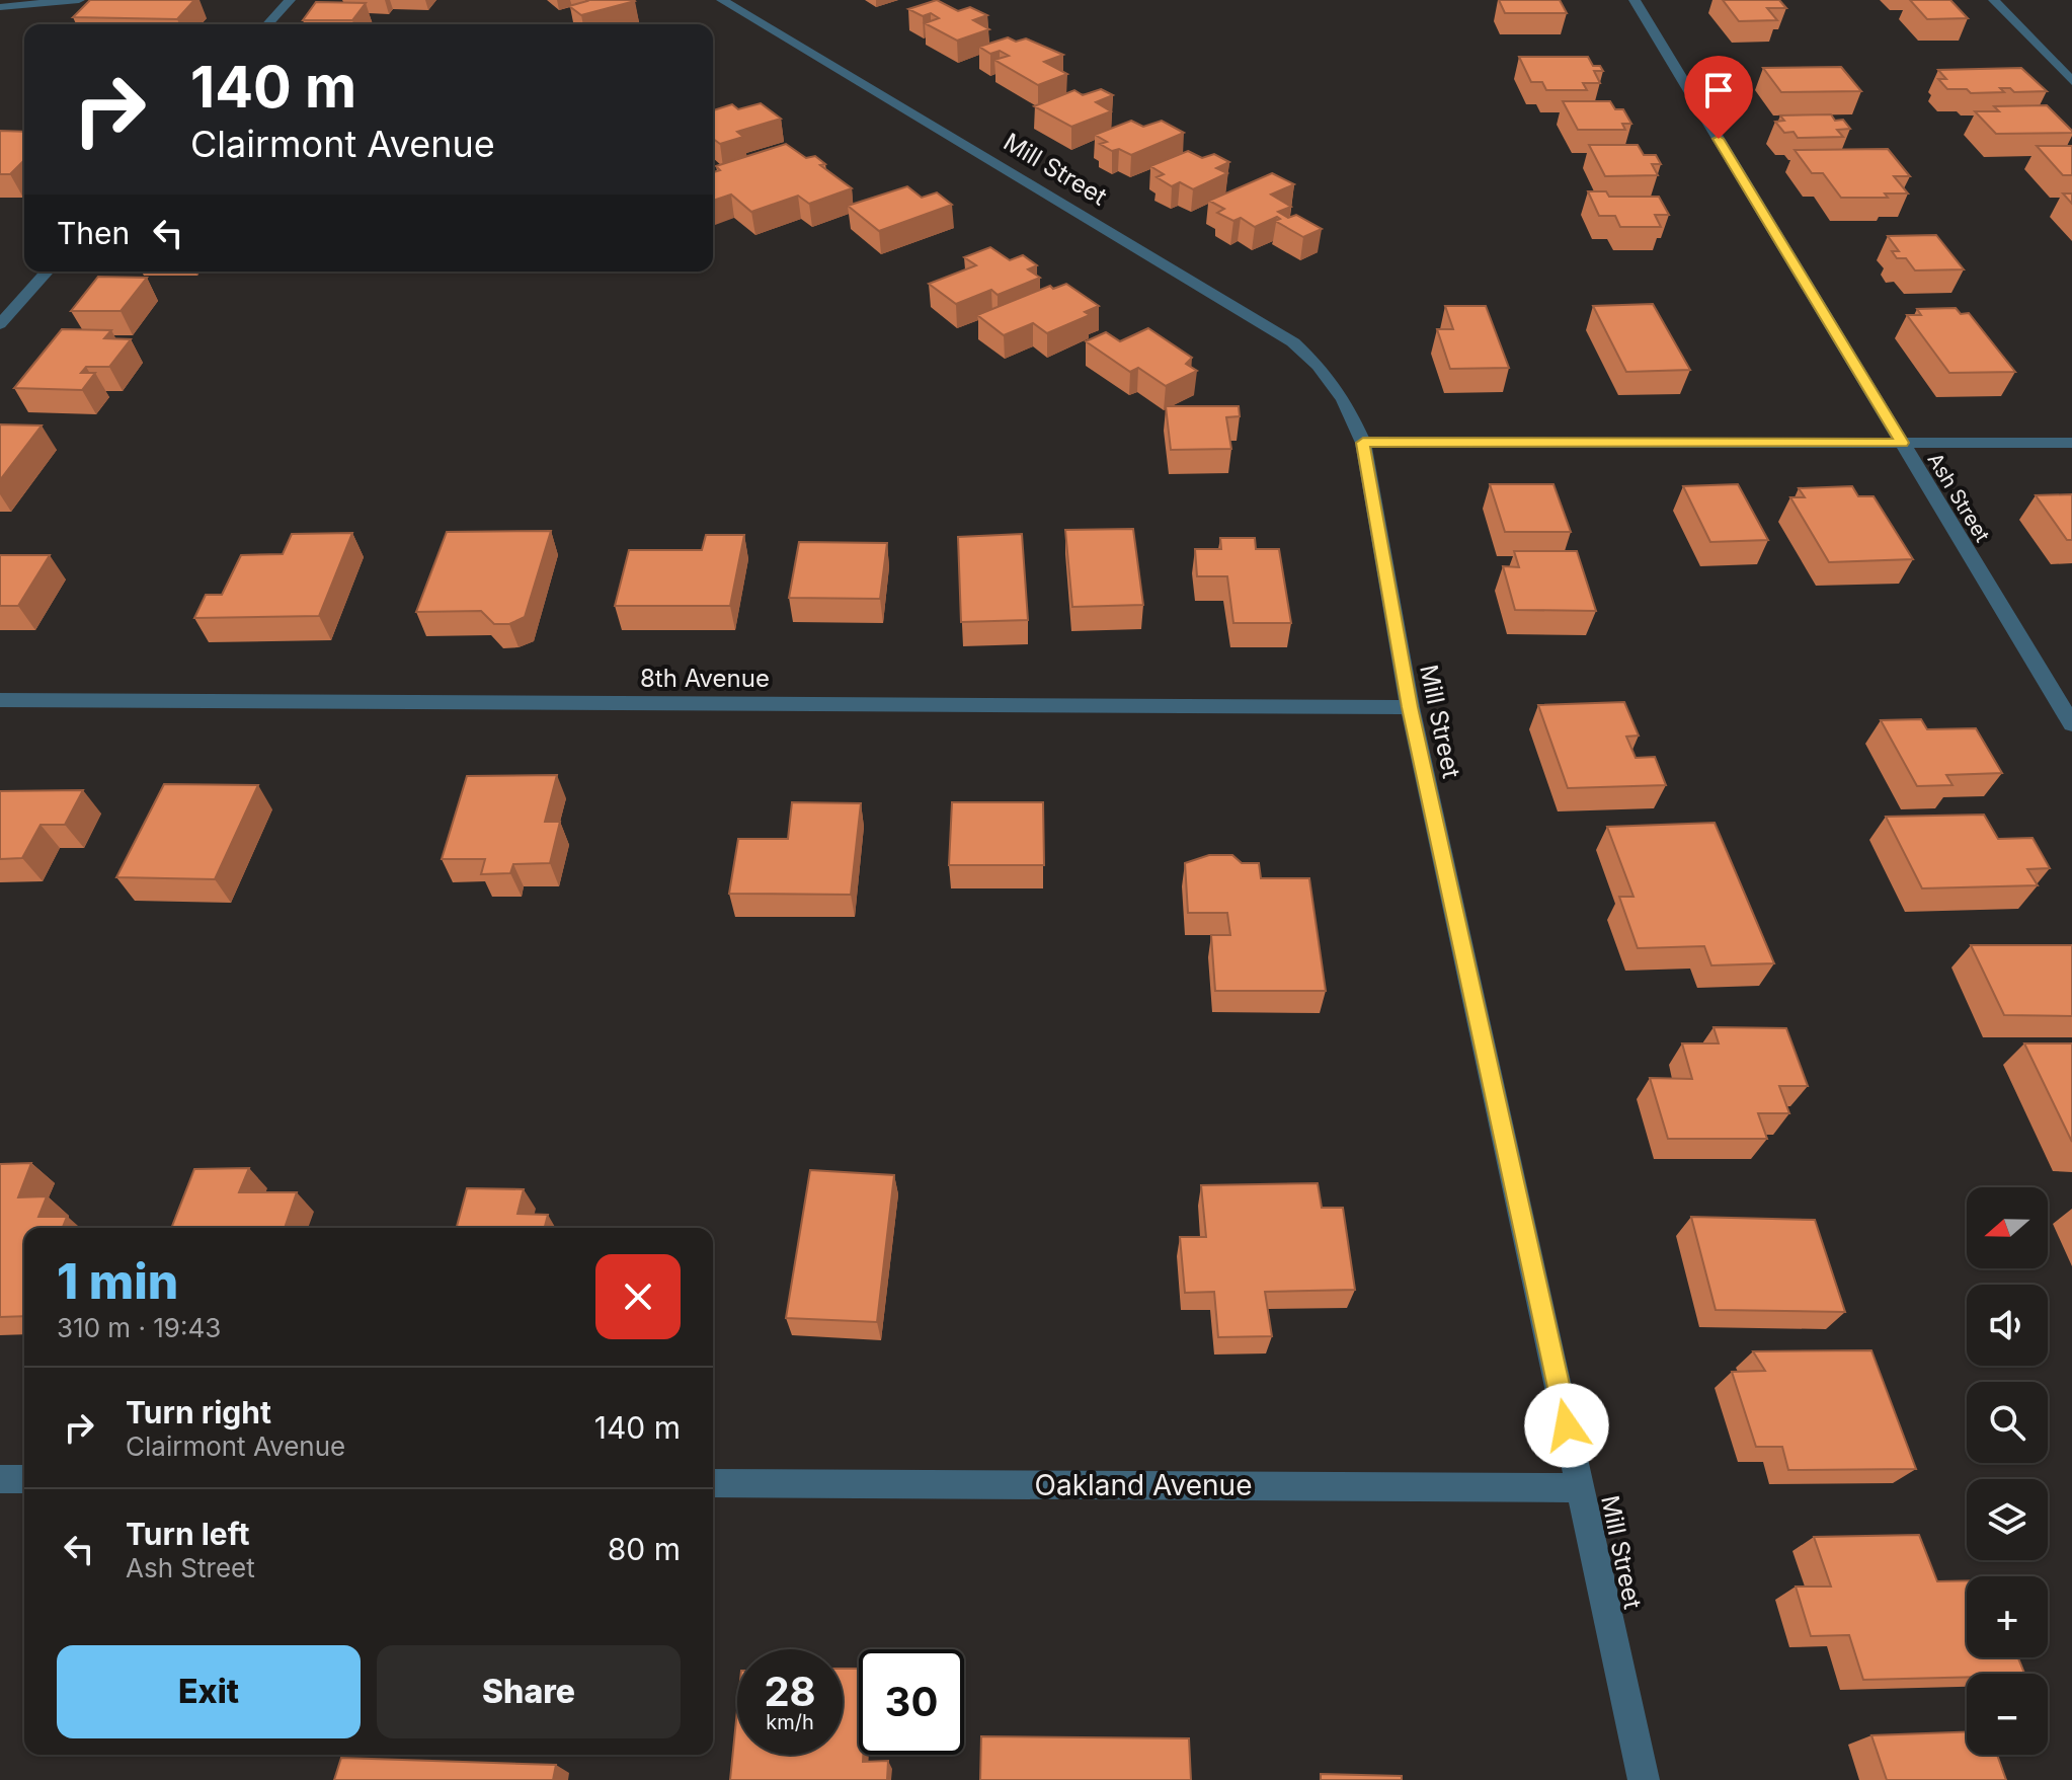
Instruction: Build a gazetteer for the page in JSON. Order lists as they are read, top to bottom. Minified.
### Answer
{"streets":{"street":["Mill Street","Ash Street","8th Avenue","Oakland Avenue"]},"crossings":[["Mill Street","8th Avenue"],["Mill Street","Oakland Avenue"]],"north":"left","page":{"turn":["140 m","Clairmont Avenue"],"then":"Then","map_buttons":["+","−"],"heading":["1 min","310 m · 19:43"],"list":[{"name":"Turn right","note":"Clairmont Avenue","value":"140 m"},{"name":"Turn left","note":"Ash Street","value":"80 m"}],"buttons":["Exit","Share"],"speed":"28 km/h","limit":"30"}}
